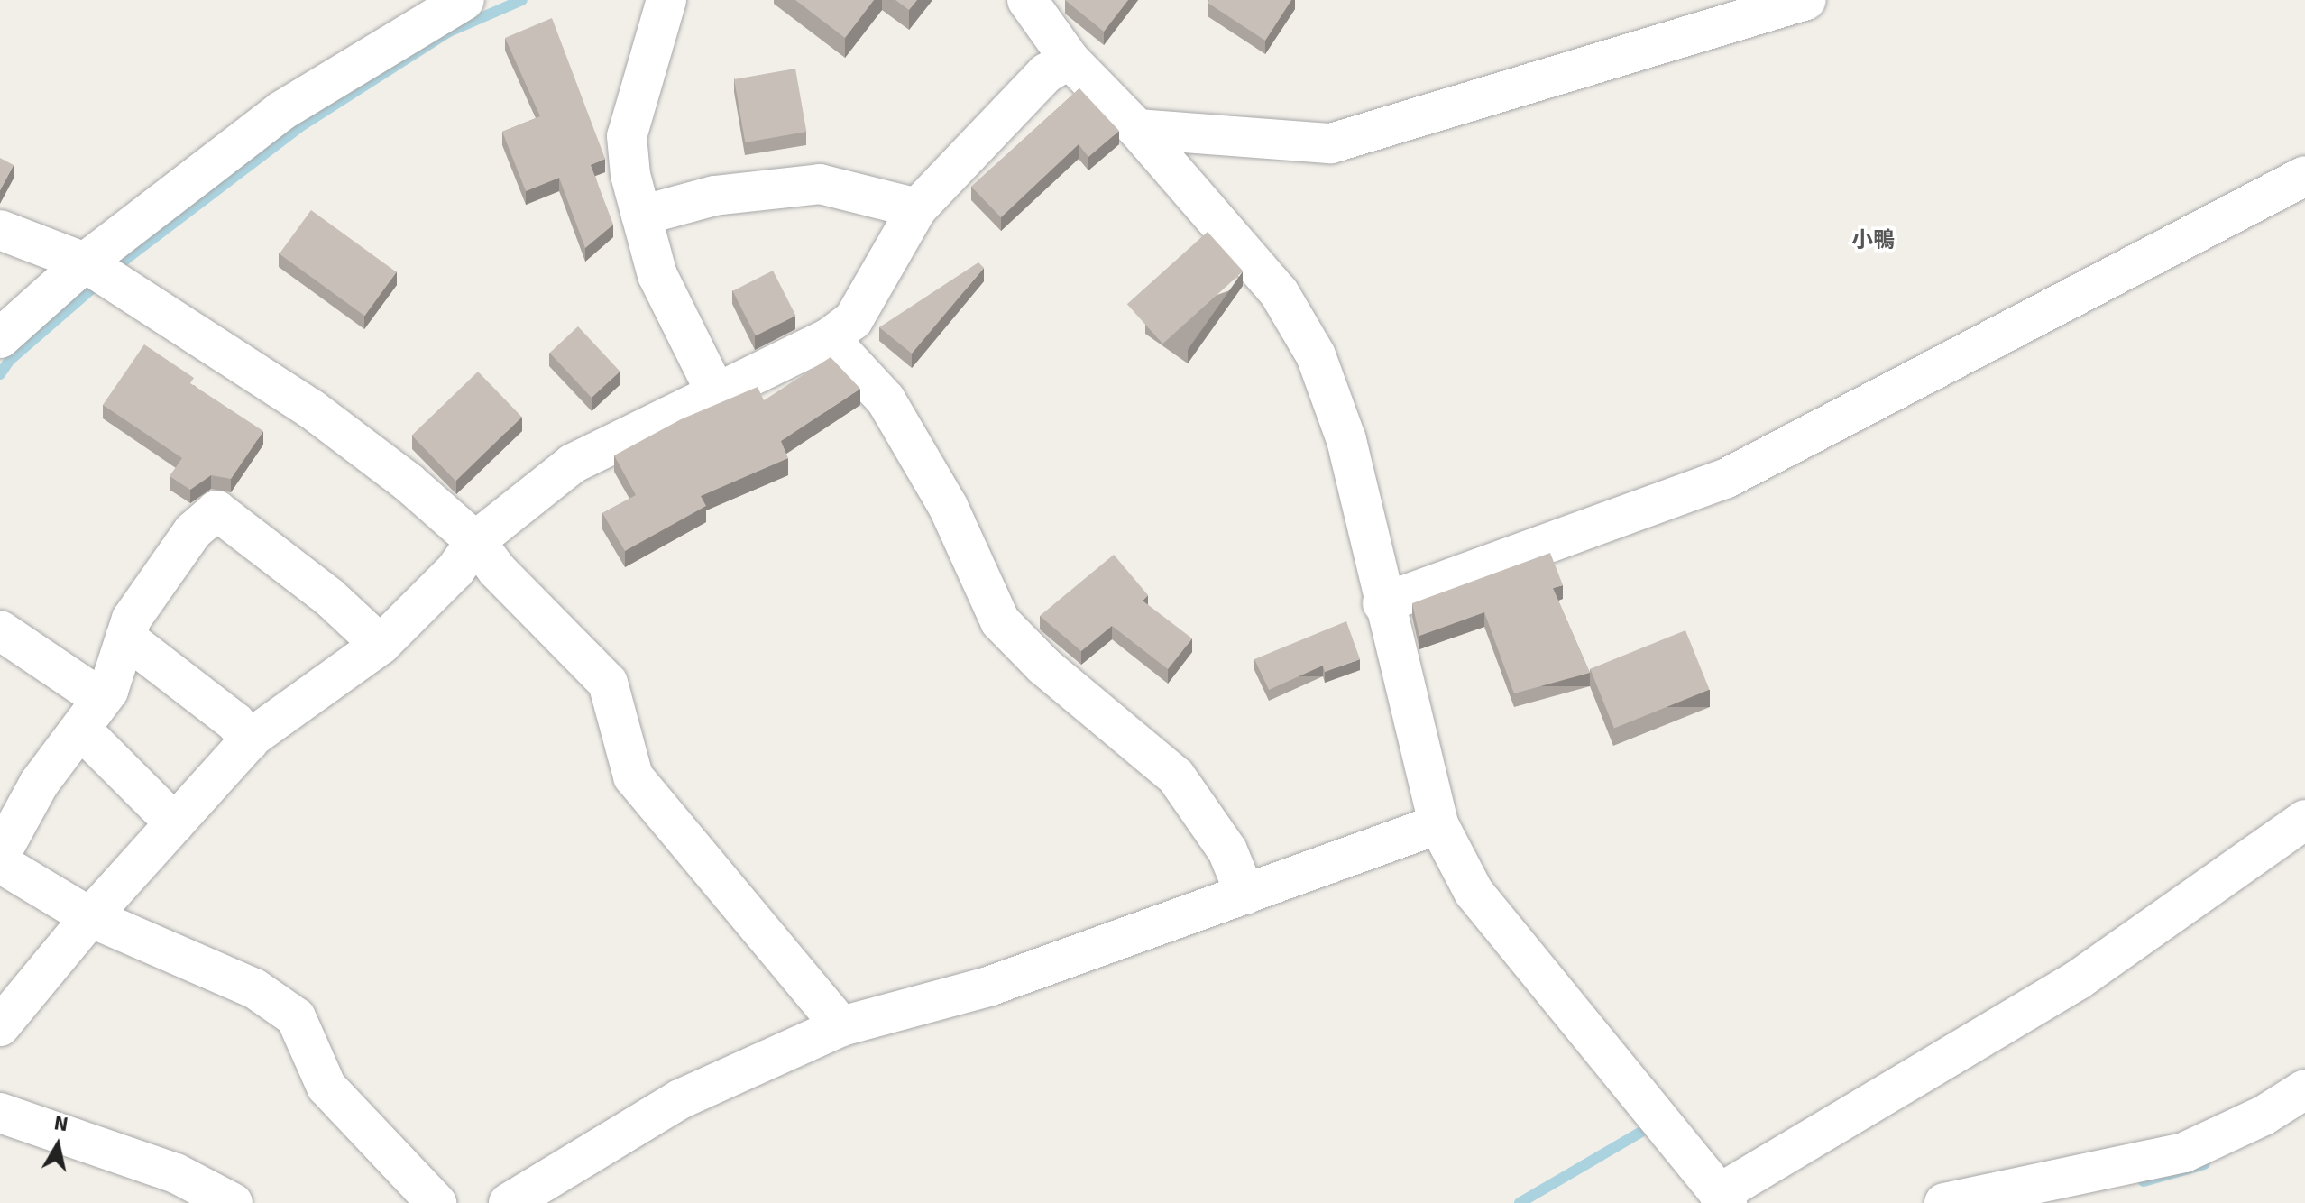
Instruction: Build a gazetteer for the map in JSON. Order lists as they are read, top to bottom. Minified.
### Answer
{"districts":["小鴨"],"north":"top"}
